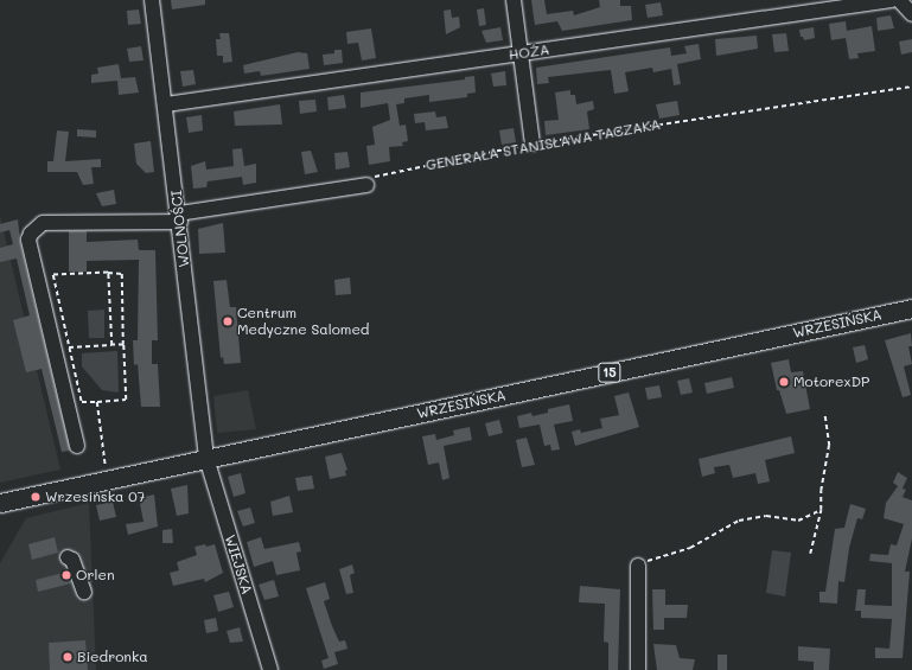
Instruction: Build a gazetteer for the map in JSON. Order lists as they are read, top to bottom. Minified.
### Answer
{"streets":{"main road":["WRZESIŃSKA","15"],"street":["HOŻA","WOLNOŚCI","WIEJSKA"],"path":["GENERAŁA STANISŁAWA TACZAKA"]},"crossings":[["HOŻA","WOLNOŚCI"],["WOLNOŚCI","WRZESIŃSKA"],["WOLNOŚCI","WIEJSKA"],["WRZESIŃSKA","WIEJSKA"]],"places":["Centrum Medyczne Salomed","MotorexDP","Wrzesińska 07","Orlen","Biedronka"]}
